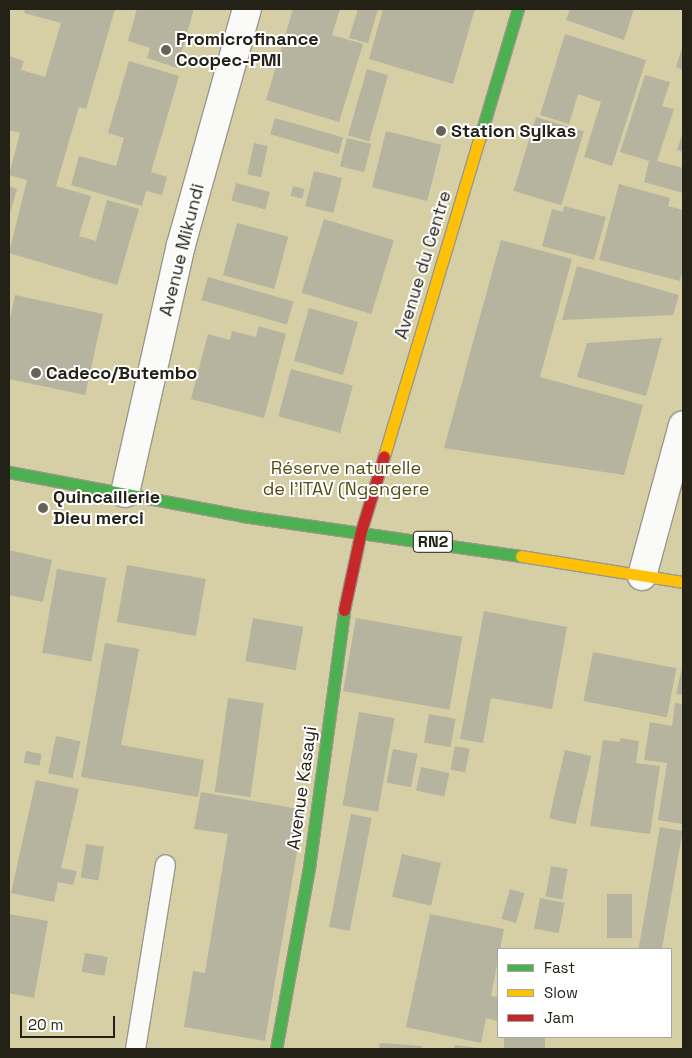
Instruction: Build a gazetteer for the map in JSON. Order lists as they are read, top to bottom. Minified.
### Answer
{"streets":{"main road":["Avenue du Centre","RN2","Avenue Kasayi"],"street":["Avenue Mikundi"]},"crossings":[["Avenue Mikundi","RN2"],["Avenue du Centre","RN2"],["Avenue du Centre","Avenue Kasayi"],["RN2","Avenue Kasayi"]],"parks":["Réserve naturelle de l'ITAV (Ngengere"],"places":["Promicrofinance Coopec-PMI","Station Sylkas","Cadeco/Butembo","Quincaillerie Dieu merci"],"legend":["Fast","Slow","Jam"],"scale_bar":"20 m"}
